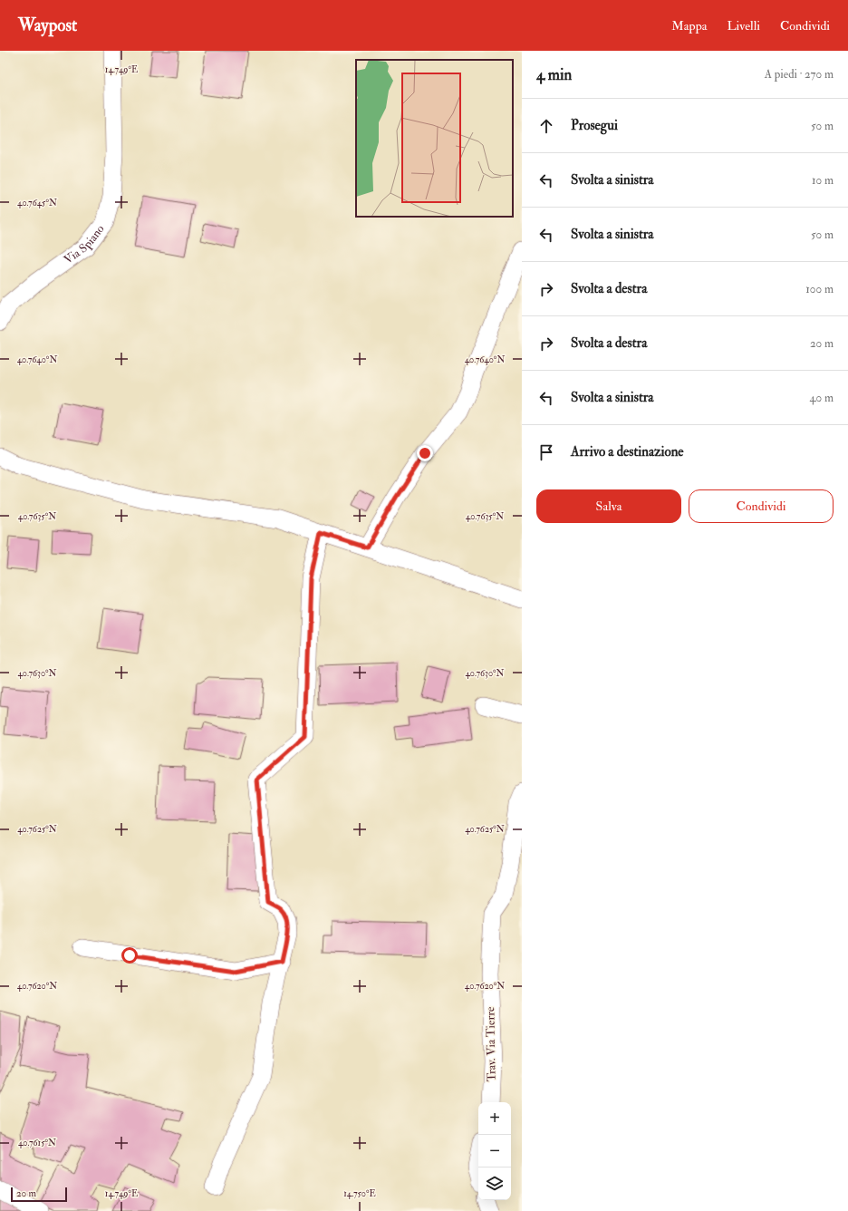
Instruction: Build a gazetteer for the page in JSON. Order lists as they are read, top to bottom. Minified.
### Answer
{"streets":{"street":["Via Spiano","Trav. Via Tierre"]},"scale_bar":"20 m","page":{"header":"Waypost","nav":["Mappa","Livelli","Condividi"],"heading":["4 min","A piedi · 270 m"],"list":[["Prosegui","50 m"],["Svolta a sinistra","10 m"],["Svolta a sinistra","50 m"],["Svolta a destra","100 m"],["Svolta a destra","20 m"],["Svolta a sinistra","40 m"],"Arrivo a destinazione"],"buttons":["Salva","Condividi"],"map_buttons":["+","−"],"scale":"20 m"},"coordinates":["14.749°E","40.7645°N","40.7640°N","40.7635°N","40.7630°N","40.7625°N","40.7620°N","40.7615°N","14.750°E"]}
